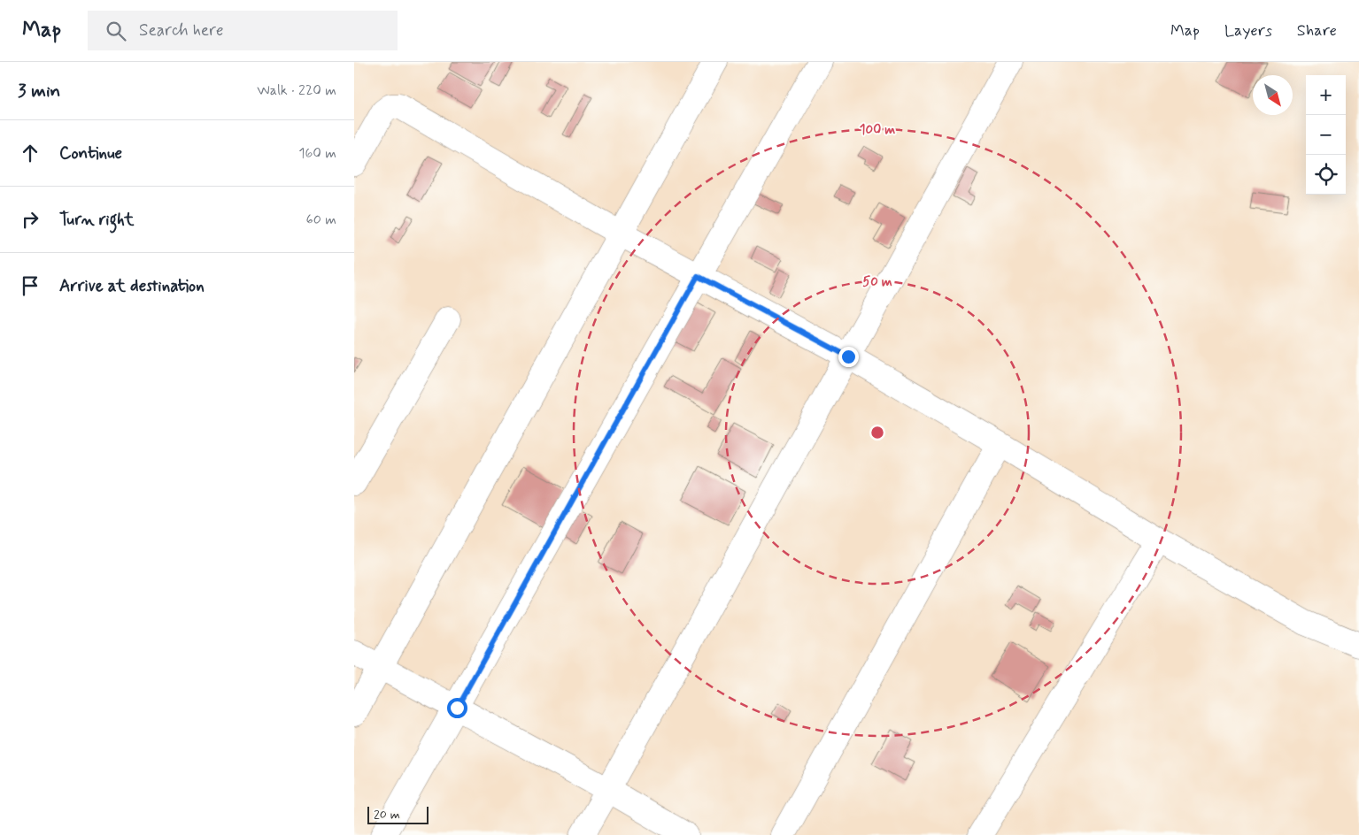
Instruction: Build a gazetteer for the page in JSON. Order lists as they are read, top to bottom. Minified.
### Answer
{"scale_bar":"20 m","north":"bottom right","page":{"header":"Map","search":"Search here","nav":["Map","Layers","Share"],"heading":["3 min","Walk · 220 m"],"map_buttons":["+","−"],"list":[["Continue","160 m"],["Turn right","60 m"],"Arrive at destination"],"scale":"20 m"},"rings":["100 m","50 m"]}
